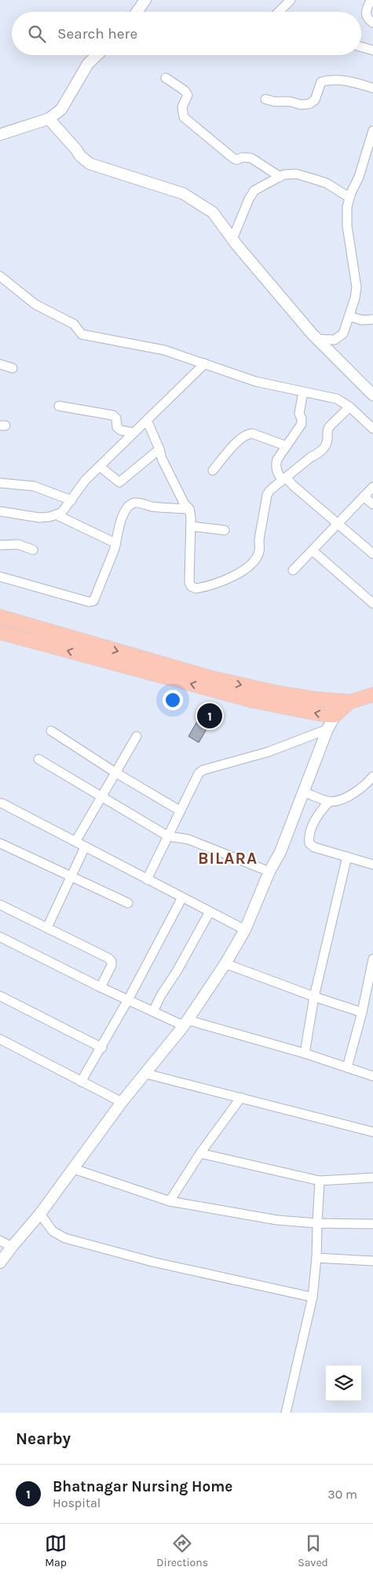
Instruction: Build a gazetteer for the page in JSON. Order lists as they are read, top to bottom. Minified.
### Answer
{"districts":["BILARA"],"page":{"search":"Search here","pins":"1","heading":"Nearby","list":[{"mark":"1","name":"Bhatnagar Nursing Home","note":"Hospital","value":"30 m"}],"nav":["Map","Directions","Saved"]}}
